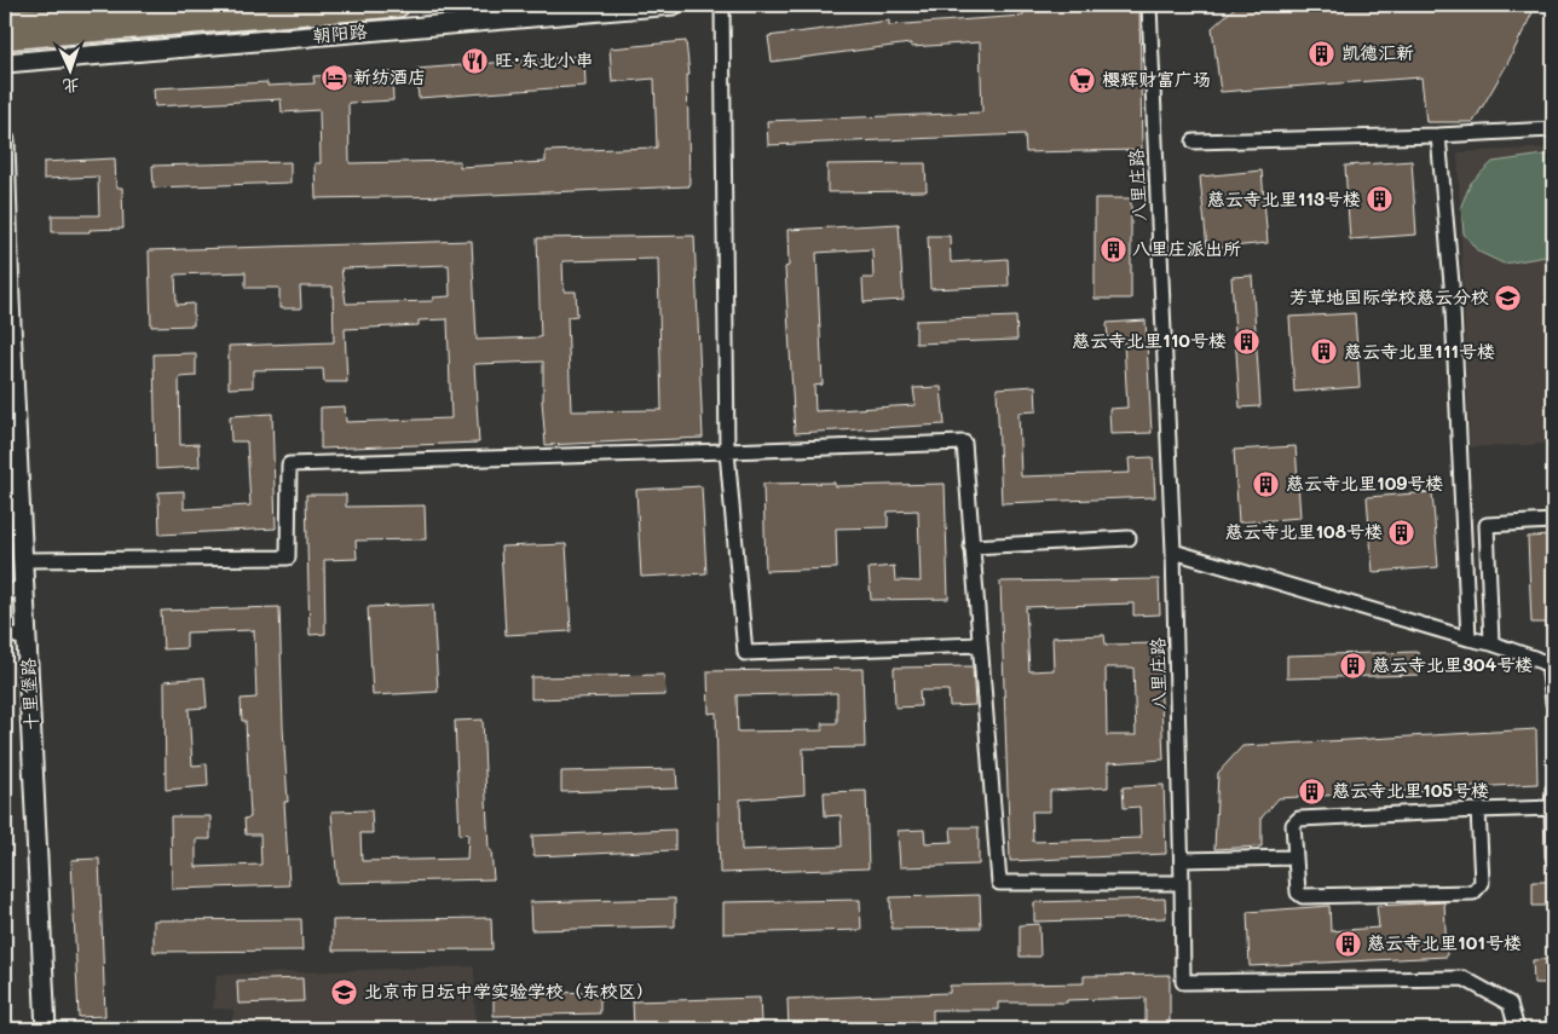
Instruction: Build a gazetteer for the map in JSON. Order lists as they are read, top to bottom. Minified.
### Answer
{"streets":{"highway":["朝阳路"],"street":["八里庄路","十里堡路"]},"places":{"building":["凯德汇新","慈云寺北里113号楼","八里庄派出所","慈云寺北里110号楼","慈云寺北里111号楼","慈云寺北里109号楼","慈云寺北里108号楼","慈云寺北里304号楼","慈云寺北里105号楼","慈云寺北里101号楼"],"restaurant":["旺·东北小串"],"hotel":["新纺酒店"],"supermarket":["樱辉财富广场"],"school or university":["芳草地国际学校慈云分校","北京市日坛中学实验学校（东校区）"]},"north":"bottom"}
